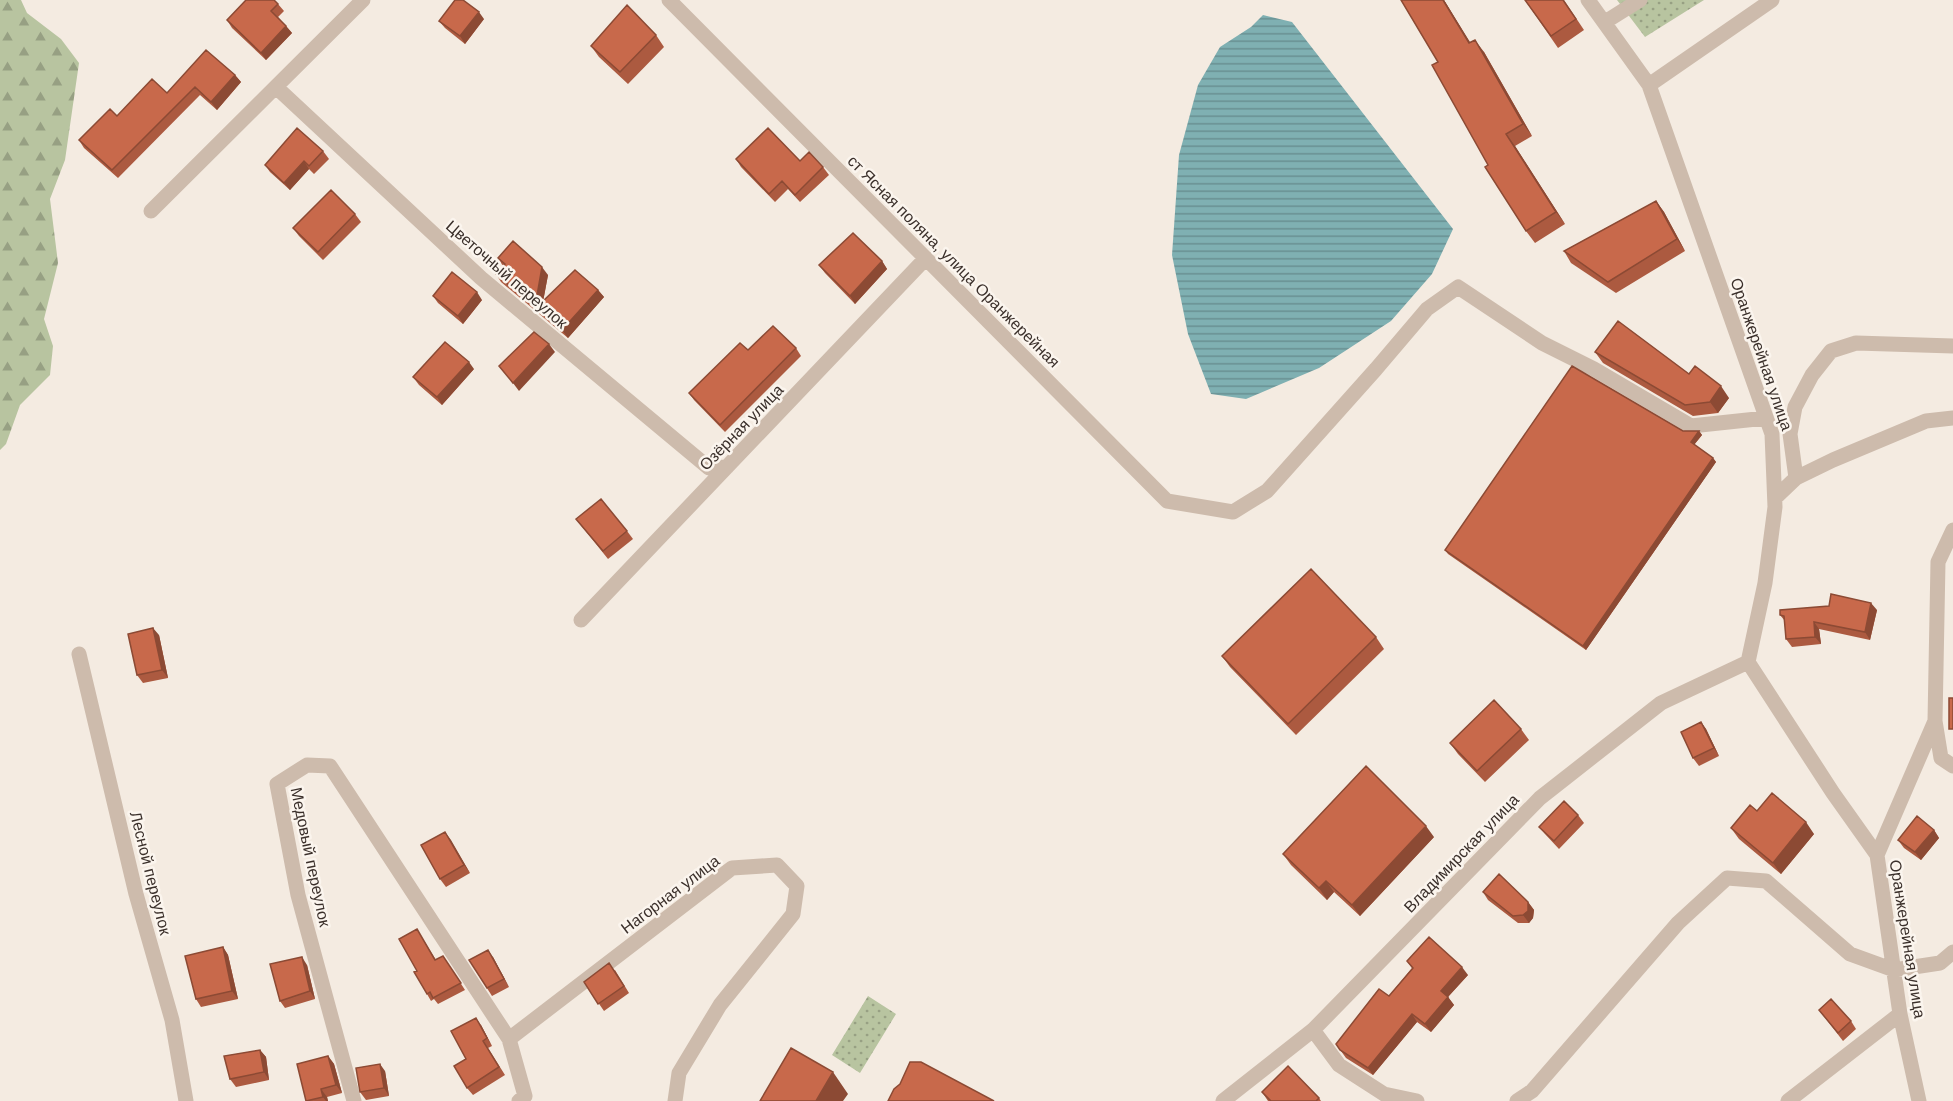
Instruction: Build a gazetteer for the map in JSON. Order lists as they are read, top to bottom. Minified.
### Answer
{"streets":{"street":["ст Ясная поляна, улица Оранжерейная","Цветочный переулок","Оранжерейная улица","Озёрная улица","Владимирская улица","Медовый переулок","Лесной переулок","Нагорная улица"]},"crossings":[["ст Ясная поляна, улица Оранжерейная","Оранжерейная улица"],["ст Ясная поляна, улица Оранжерейная","Озёрная улица"],["Цветочный переулок","Озёрная улица"],["Оранжерейная улица","Владимирская улица"],["Медовый переулок","Нагорная улица"]]}
